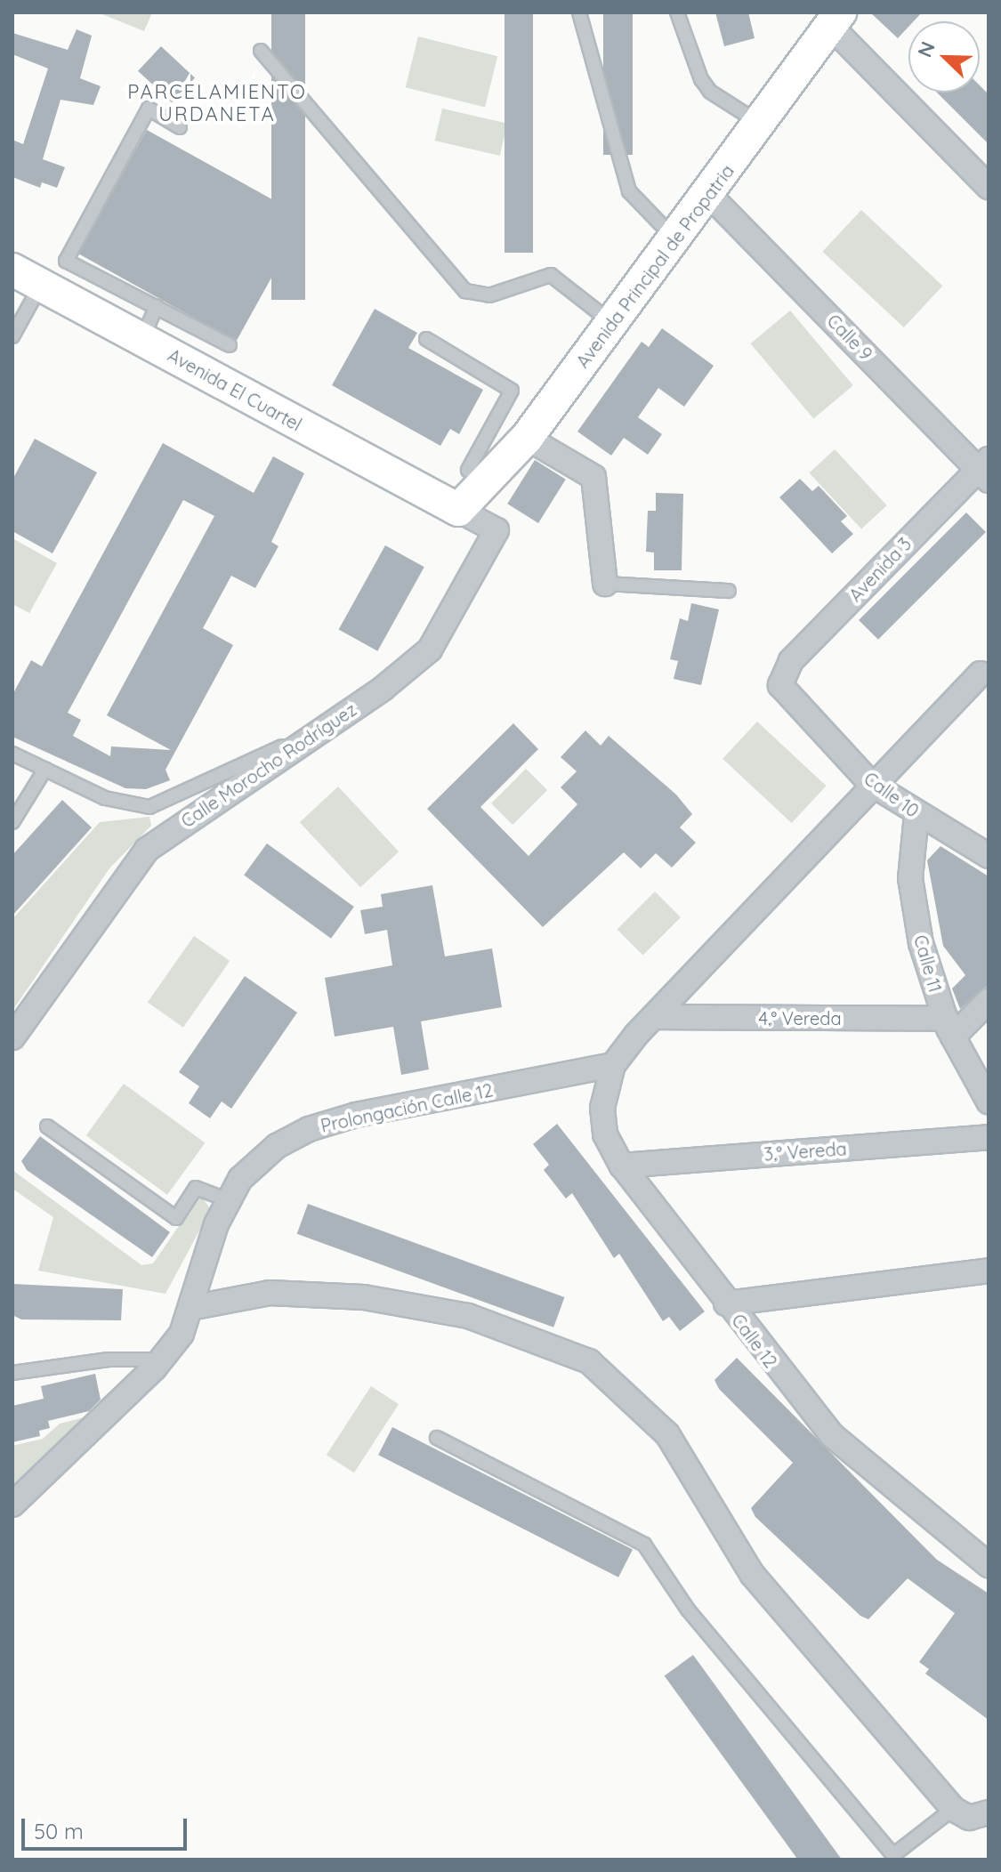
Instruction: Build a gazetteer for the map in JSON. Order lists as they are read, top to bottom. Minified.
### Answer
{"streets":{"main road":["Avenida Principal de Propatria","Avenida El Cuartel"],"street":["Calle 9","Avenida 3","Calle Morocho Rodríguez","Calle 10","Calle 11","4.° Vereda","Prolongación Calle 12","3.° Vereda","Calle 12"]},"crossings":[["Avenida Principal de Propatria","Calle 9"],["Avenida Principal de Propatria","Avenida El Cuartel"],["Avenida Principal de Propatria","Calle Morocho Rodríguez"],["Calle 9","Avenida 3"],["Avenida El Cuartel","Calle Morocho Rodríguez"],["Avenida 3","Calle 10"],["Calle 10","Calle 11"],["Calle 11","4.° Vereda"],["Prolongación Calle 12","Calle 12"],["3.° Vereda","Calle 12"]],"districts":["PARCELAMIENTO URDANETA"],"scale_bar":"50 m","north":"top left"}
